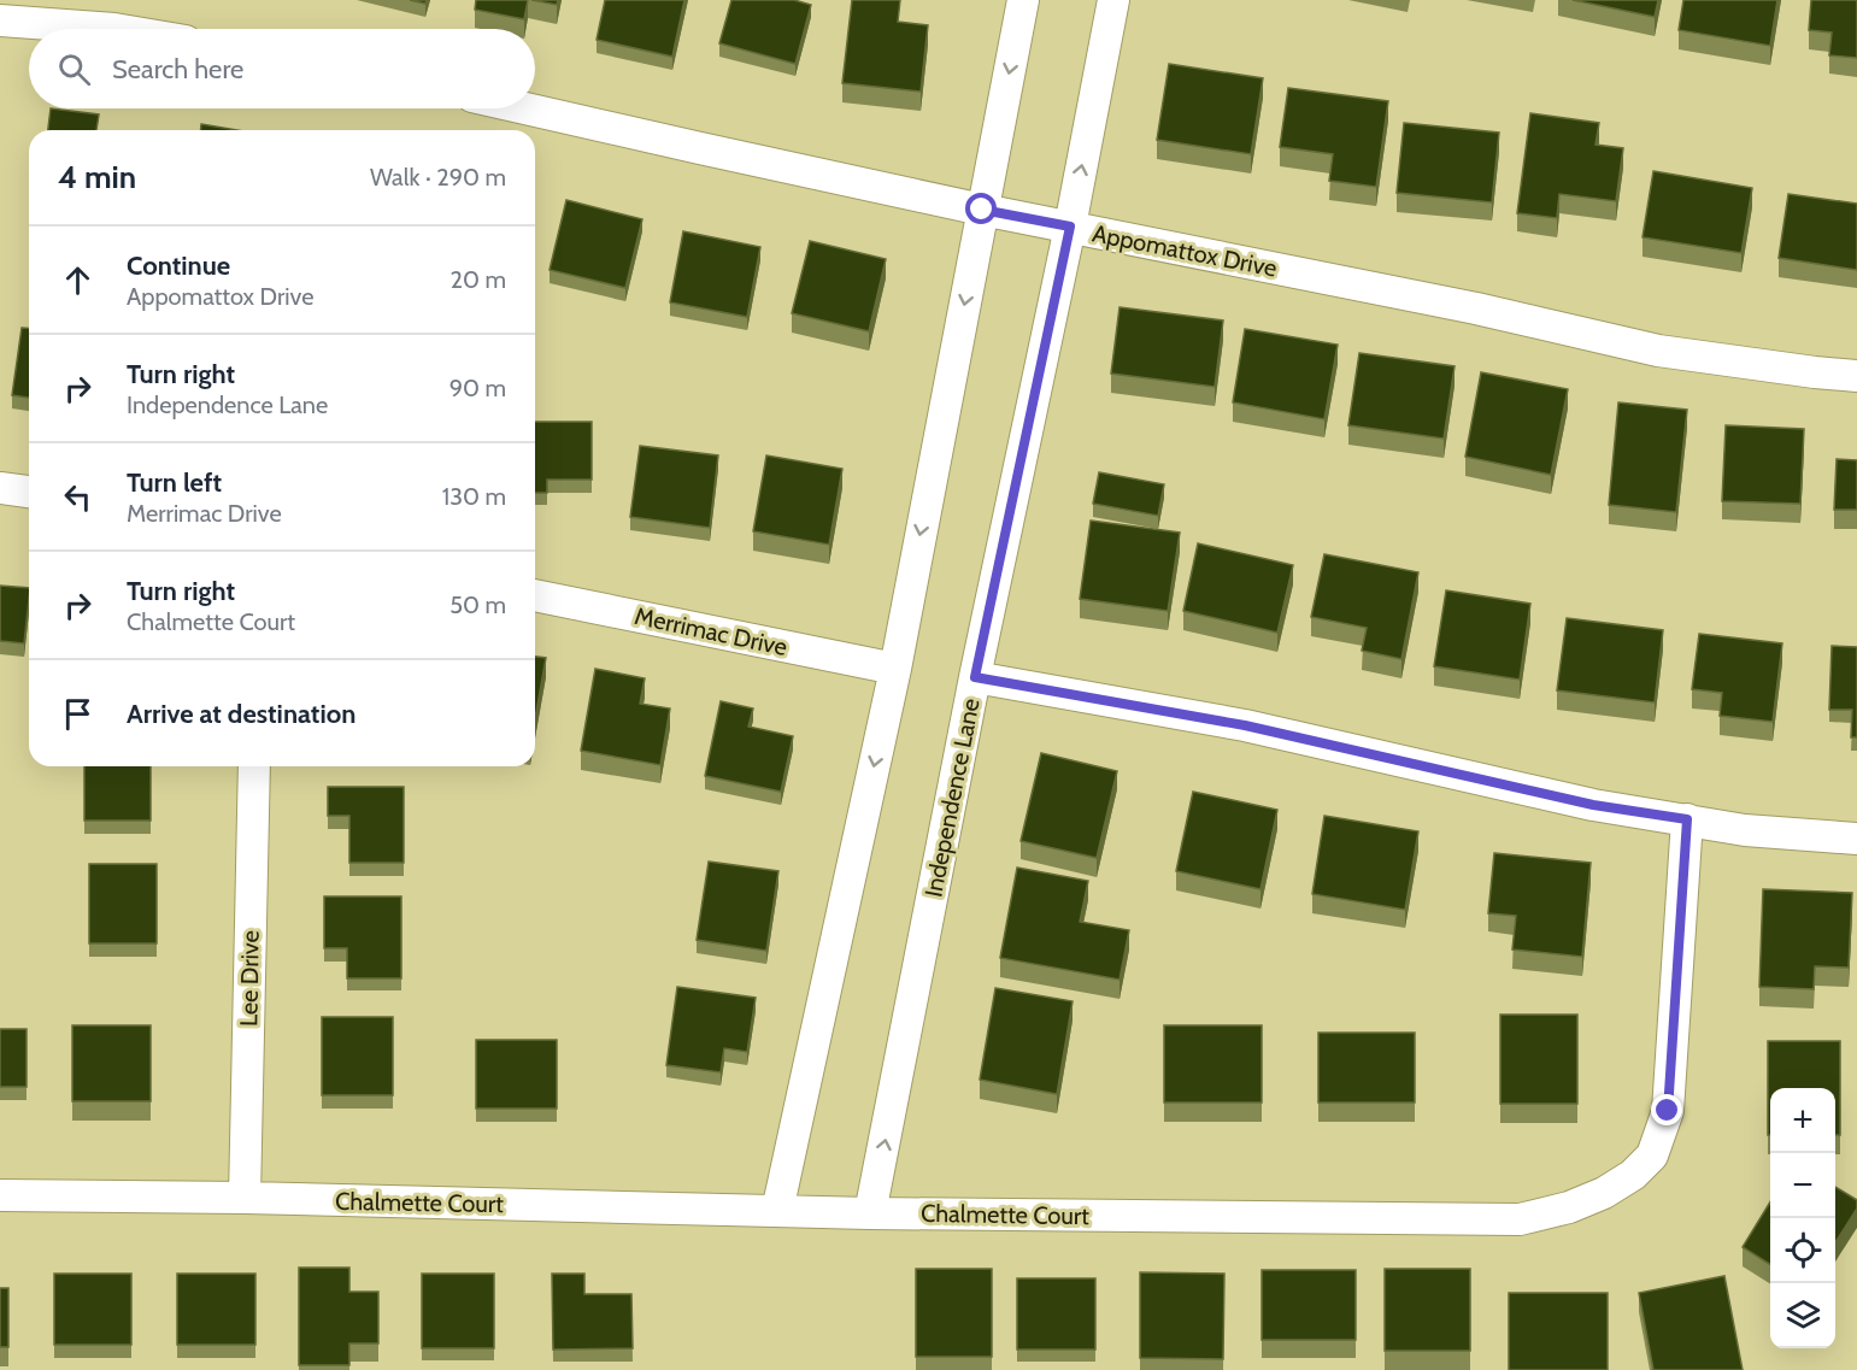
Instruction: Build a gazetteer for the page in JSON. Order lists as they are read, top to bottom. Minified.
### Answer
{"streets":{"street":["Appomattox Drive","Merrimac Drive","Independence Lane","Lee Drive","Chalmette Court"]},"crossings":[["Appomattox Drive","Independence Lane"],["Independence Lane","Chalmette Court"],["Lee Drive","Chalmette Court"]],"page":{"search":"Search here","heading":["4 min","Walk · 290 m"],"list":[["Continue","Appomattox Drive","20 m"],["Turn right","Independence Lane","90 m"],["Turn left","Merrimac Drive","130 m"],["Turn right","Chalmette Court","50 m"],"Arrive at destination"],"map_buttons":["+","−"]}}
